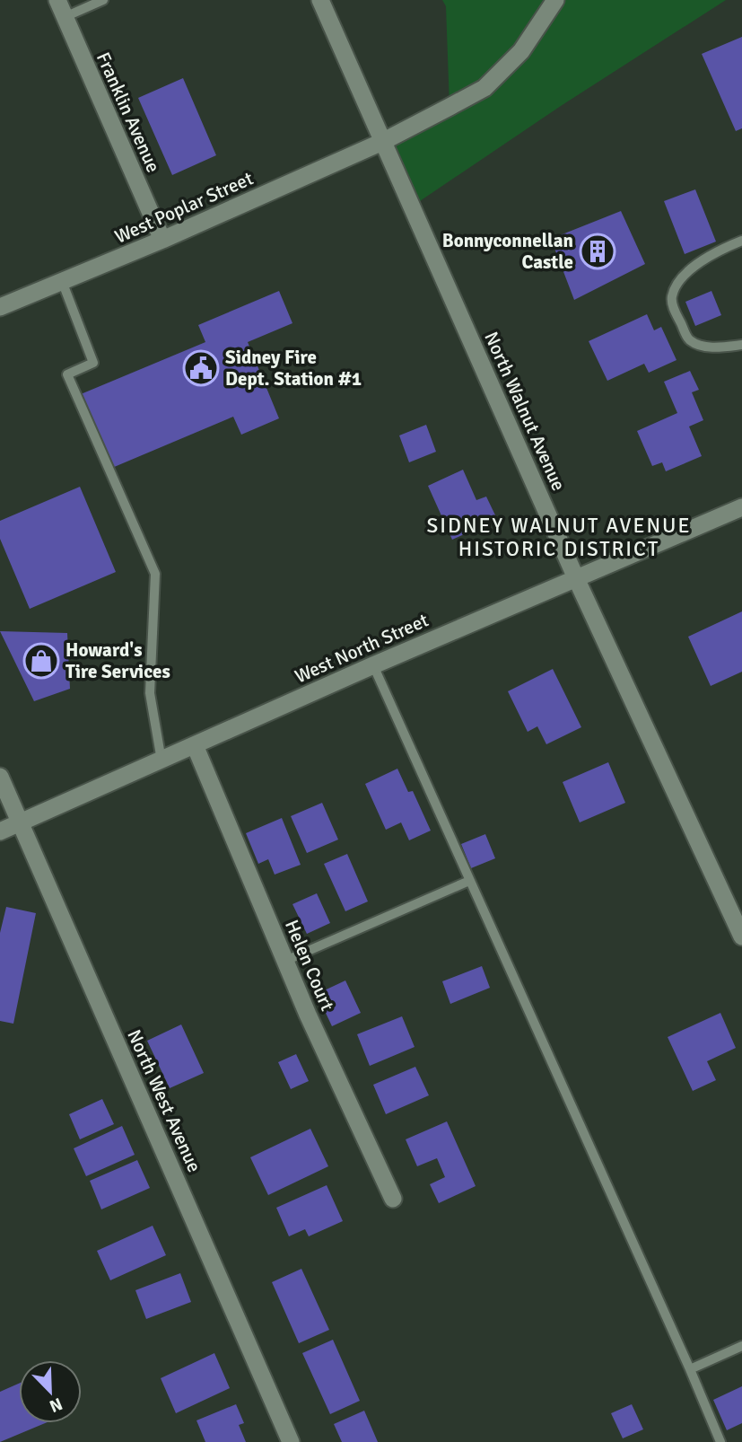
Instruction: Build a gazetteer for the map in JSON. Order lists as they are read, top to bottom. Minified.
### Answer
{"streets":{"street":["Franklin Avenue","West Poplar Street","North Walnut Avenue","West North Street","Helen Court","North West Avenue"]},"crossings":[["Franklin Avenue","West Poplar Street"],["West Poplar Street","North Walnut Avenue"],["North Walnut Avenue","West North Street"],["West North Street","Helen Court"],["West North Street","North West Avenue"]],"districts":["SIDNEY WALNUT AVENUE HISTORIC DISTRICT"],"places":{"building":["Bonnyconnellan Castle"],"public building":["Sidney Fire Dept. Station #1"],"shop":["Howard's Tire Services"]},"north":"bottom right"}
